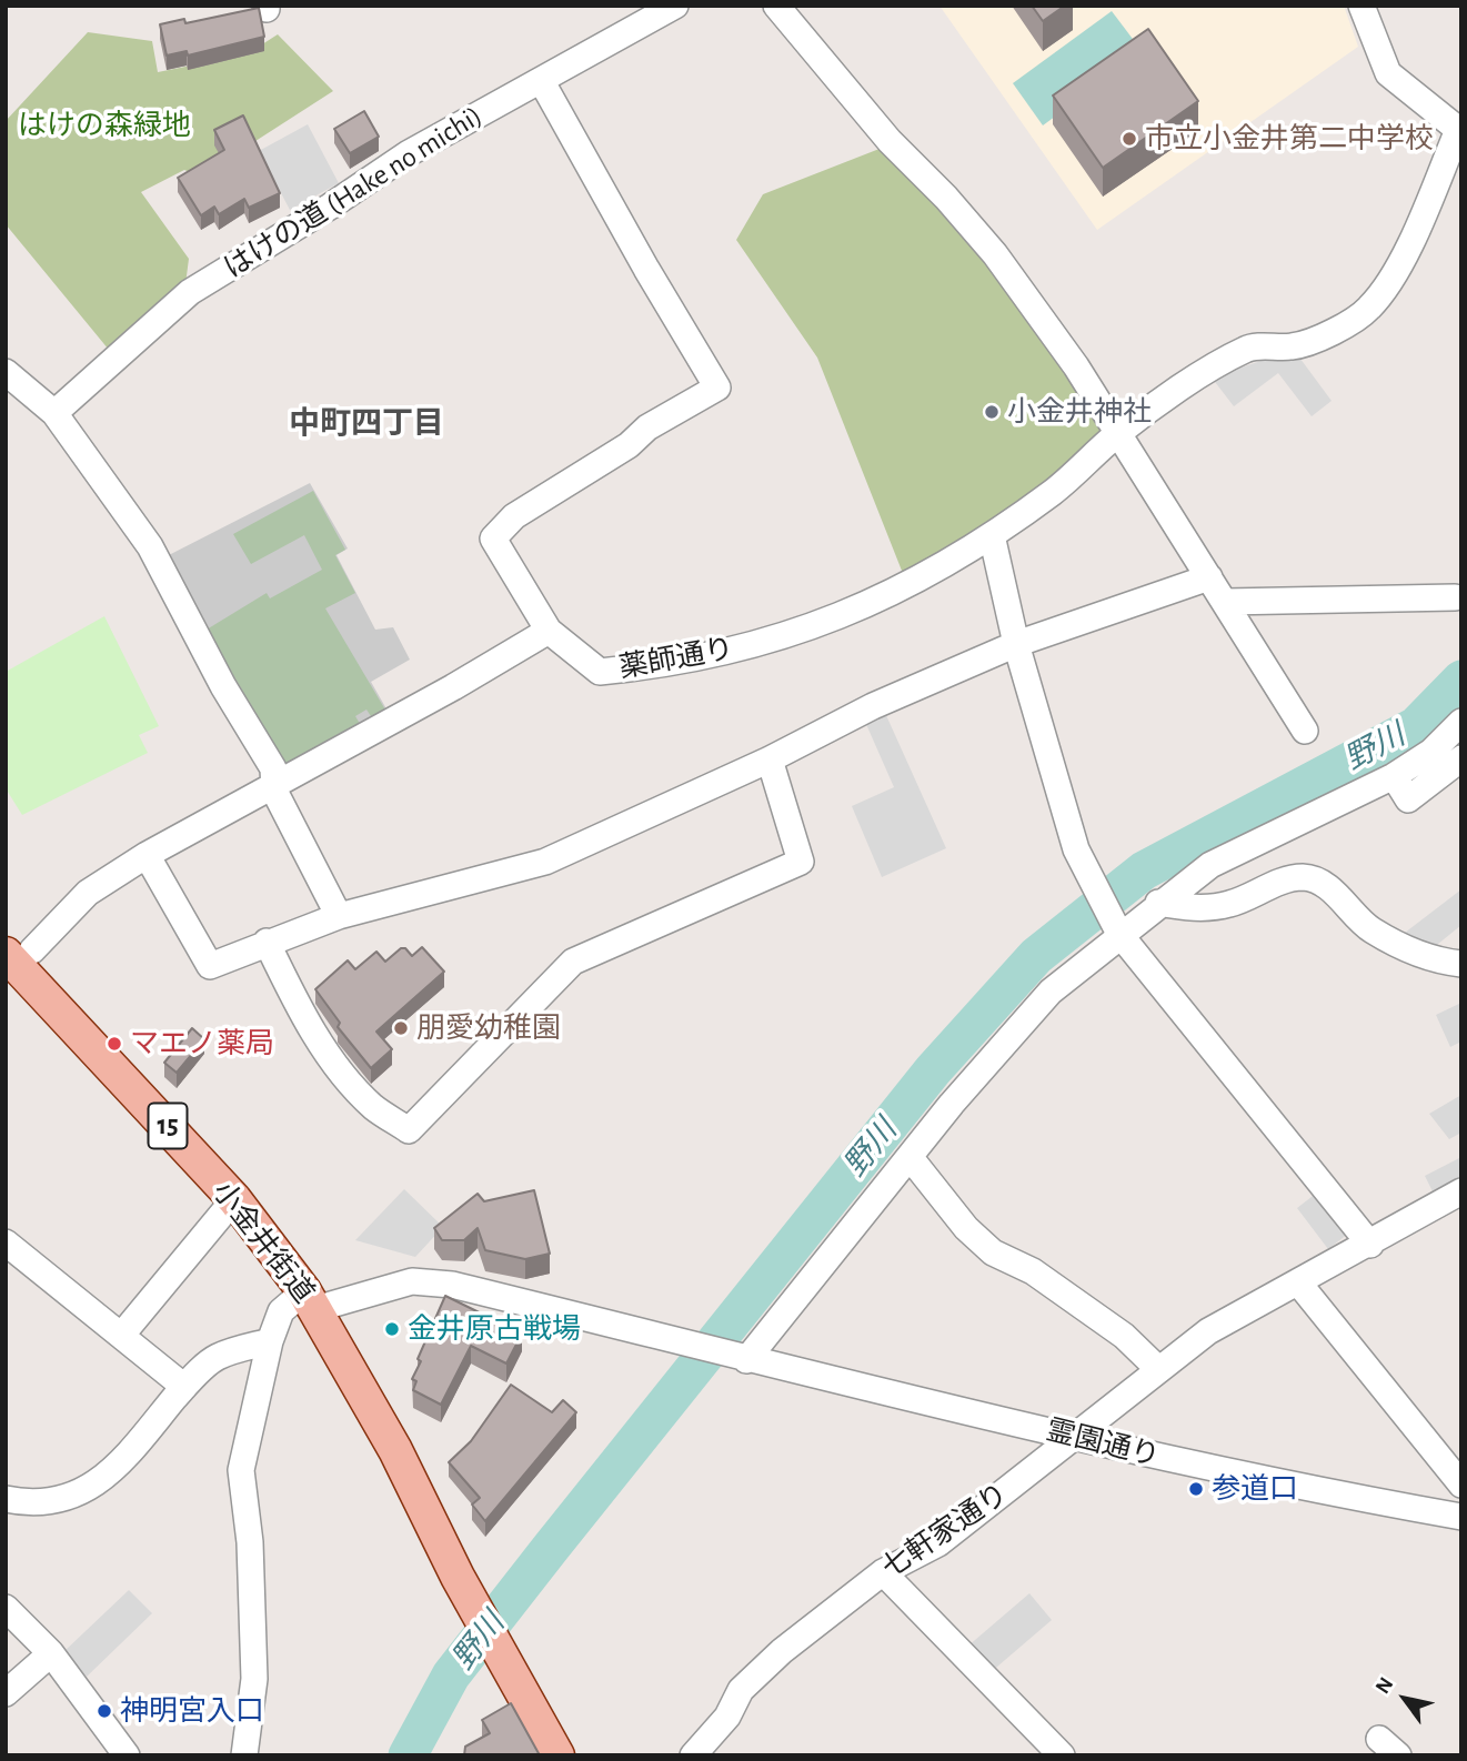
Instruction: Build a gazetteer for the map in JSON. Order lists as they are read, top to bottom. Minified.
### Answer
{"streets":{"main road":["15","小金井街道"],"street":["はけの道 (Hake no michi)","薬師通り","霊園通り","七軒家通り"]},"crossings":[["小金井街道","霊園通り"],["霊園通り","七軒家通り"]],"districts":["中町四丁目"],"water":["野川"],"parks":["はけの森緑地"],"places":["市立小金井第二中学校","小金井神社","朋愛幼稚園","マエノ薬局","金井原古戦場","参道口","神明宮入口"],"north":"top left"}
